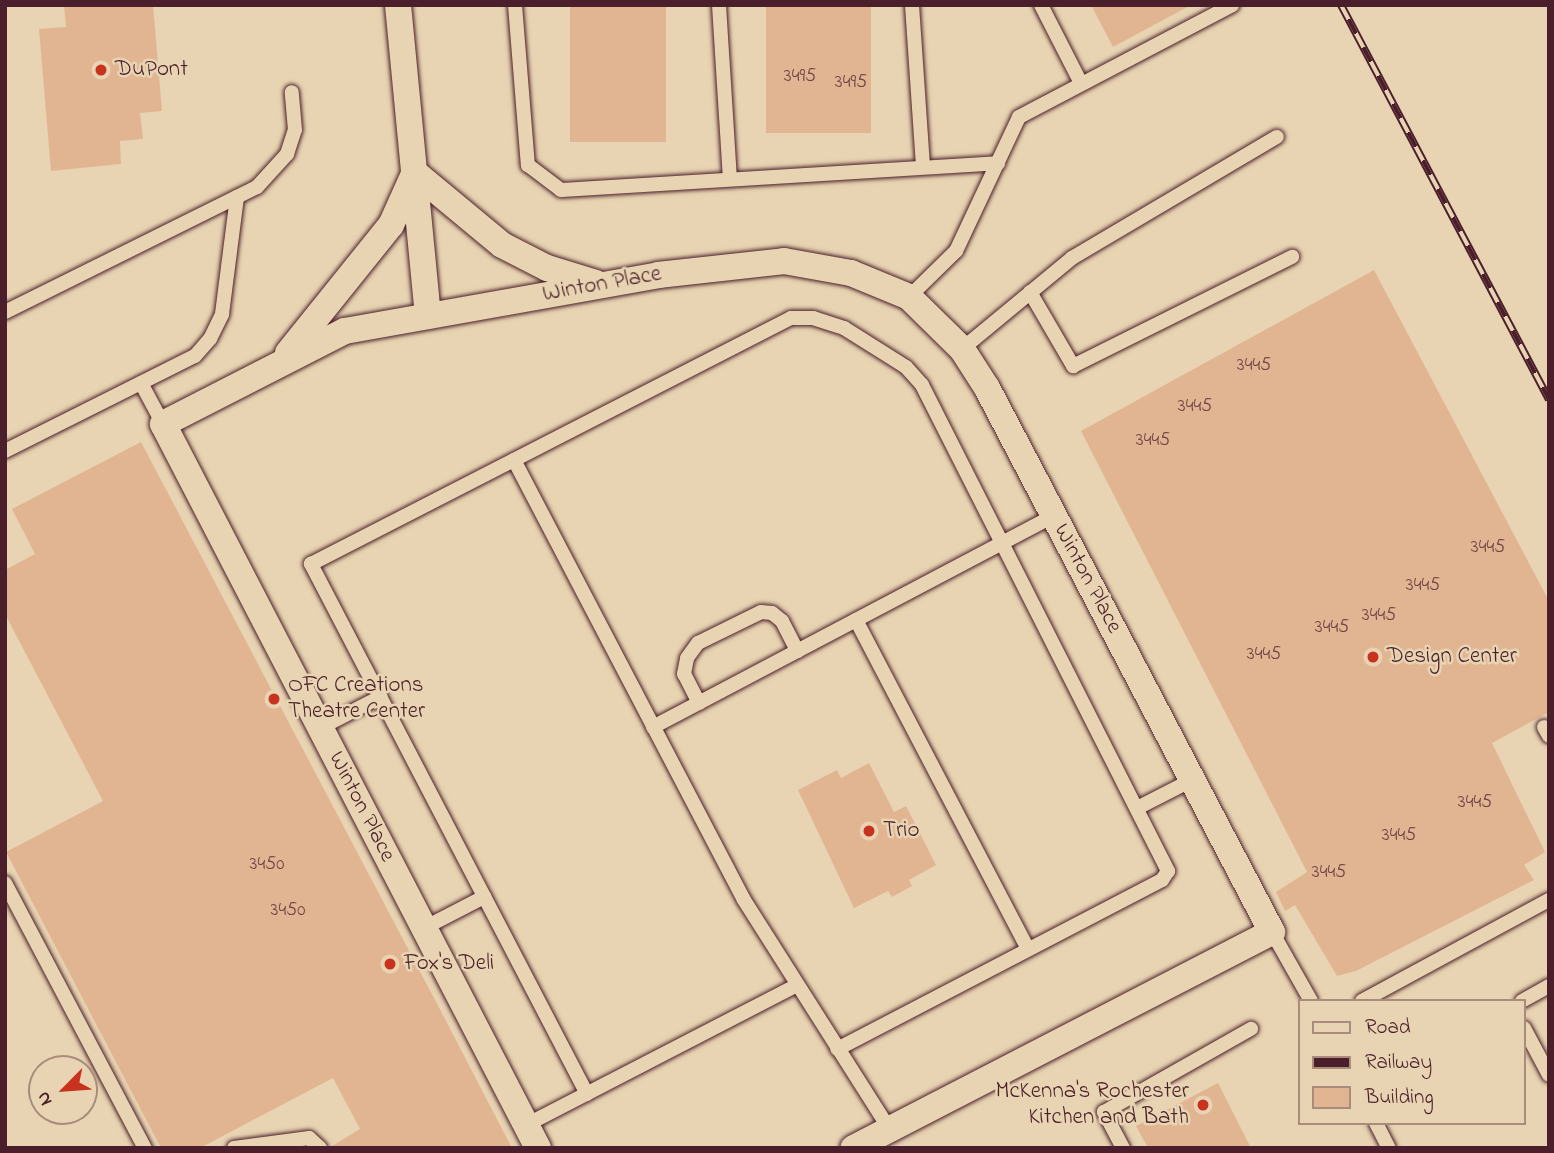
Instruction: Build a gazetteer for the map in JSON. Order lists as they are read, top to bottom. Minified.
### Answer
{"streets":{"street":["Winton Place"]},"places":["DuPont","Design Center","OFC Creations Theatre Center","Trio","Fox's Deli","McKenna's Rochester Kitchen and Bath"],"house_numbers":["3495","3495","3445","3445","3445","3445","3445","3445","3445","3445","3445","3445","3450","3445","3450"],"legend":["Road","Railway","Building"],"north":"bottom left"}
